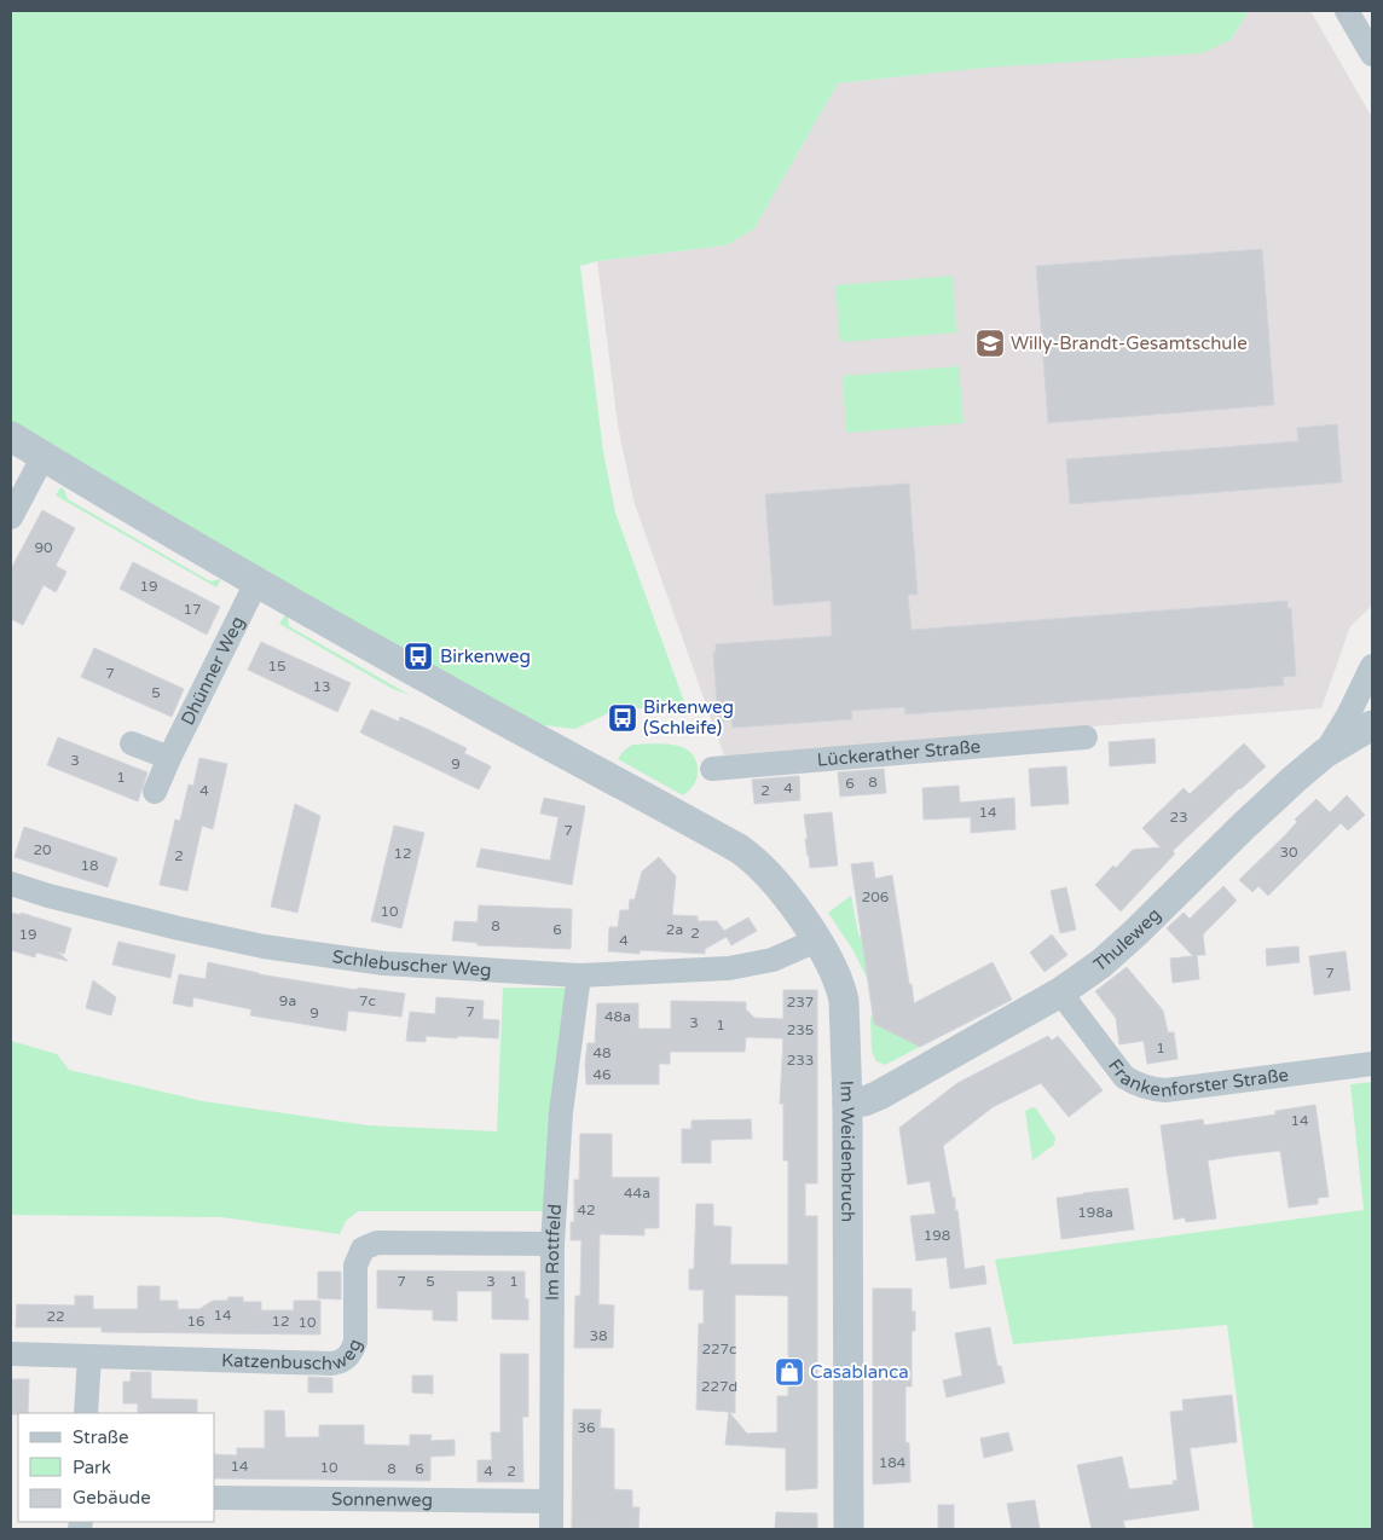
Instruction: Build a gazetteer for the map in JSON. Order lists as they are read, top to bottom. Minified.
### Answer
{"streets":{"street":["Dhünner Weg","Lückerather Straße","Thuleweg","Schlebuscher Weg","Frankenforster Straße","Im Weidenbruch","Im Rottfeld","Katzenbuschweg","Sonnenweg"]},"crossings":[["Dhünner Weg","Im Weidenbruch"],["Thuleweg","Frankenforster Straße"],["Thuleweg","Im Weidenbruch"],["Schlebuscher Weg","Im Weidenbruch"],["Schlebuscher Weg","Im Rottfeld"],["Im Rottfeld","Katzenbuschweg"],["Im Rottfeld","Sonnenweg"]],"places":{"school or university":["Willy-Brandt-Gesamtschule"],"bus stop":["Birkenweg","Birkenweg (Schleife)"],"shop":["Casablanca"]},"house_numbers":["90","19","17","15","7","13","5","3","9","1","8","6","4","4","2","14","23","7","20","30","12","2","18","206","10","8","6","2a","2","19","4","7","9a","7c","237","7","9","48a","3","1","235","1","48","233","46","14","44a","42","198a","198","7","5","3","1","14","22","16","12","10","38","227c","227d","36","184","14","10","8","6","4","2"],"legend":["Straße","Park","Gebäude"]}
